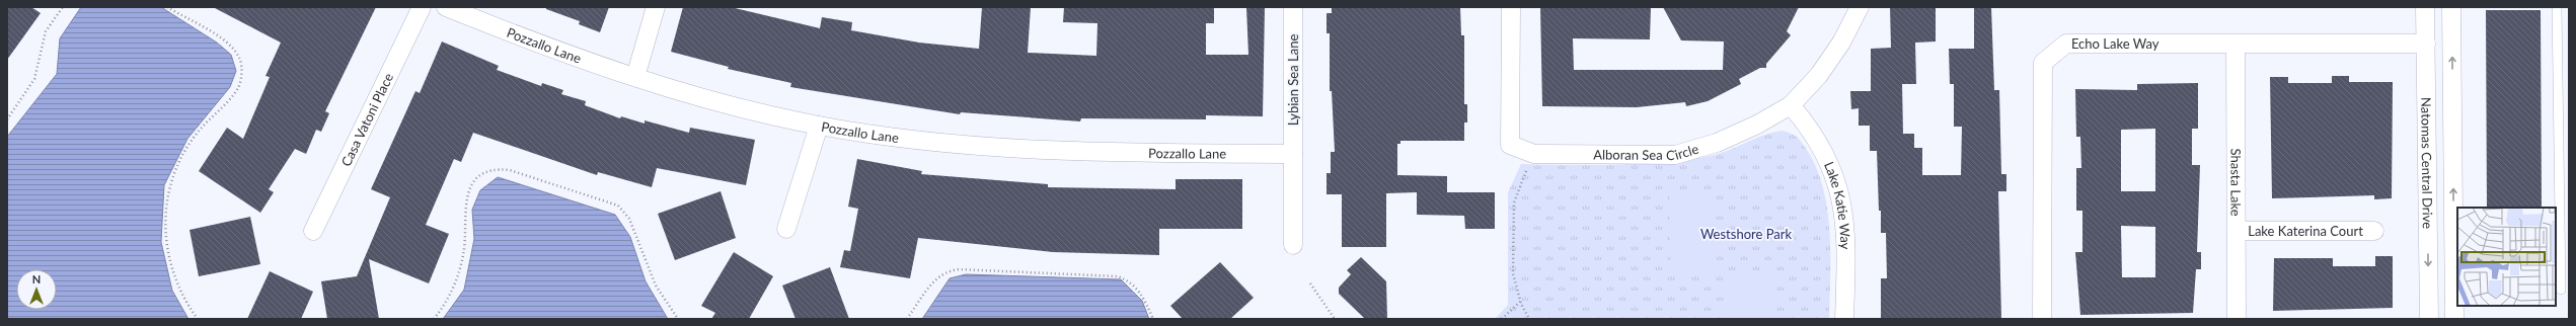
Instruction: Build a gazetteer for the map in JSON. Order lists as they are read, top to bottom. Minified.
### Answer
{"streets":{"street":["Echo Lake Way","Pozzallo Lane","Lybian Sea Lane","Casa Vatoni Place","Alboran Sea Circle","Natomas Central Drive","Shasta Lake","Lake Katie Way","Lake Katerina Court"]},"crossings":[["Echo Lake Way","Natomas Central Drive"],["Echo Lake Way","Shasta Lake"],["Pozzallo Lane","Lybian Sea Lane"],["Alboran Sea Circle","Lake Katie Way"],["Shasta Lake","Lake Katerina Court"]],"parks":["Westshore Park"],"north":"top"}
